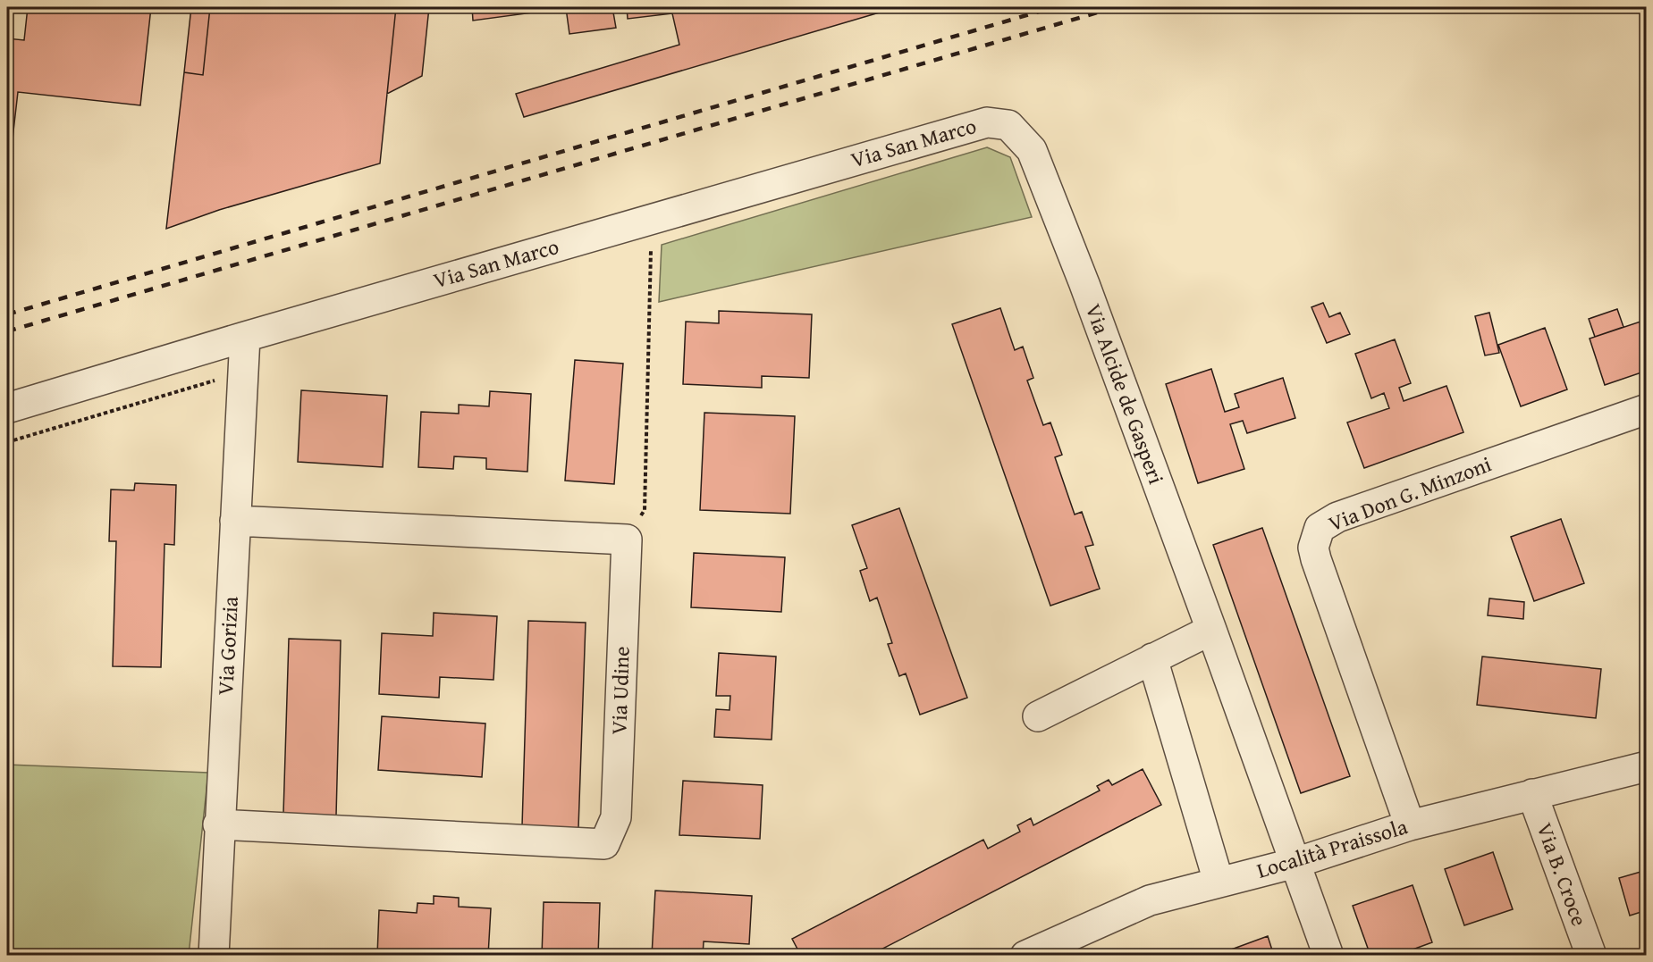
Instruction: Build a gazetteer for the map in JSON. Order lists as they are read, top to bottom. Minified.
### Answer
{"streets":{"street":["Via San Marco","Via Alcide de Gasperi","Via Don G. Minzoni","Via Gorizia","Via Udine","Località Praissola","Via B. Croce"]},"crossings":[["Via San Marco","Via Alcide de Gasperi"],["Via San Marco","Via Gorizia"],["Via Alcide de Gasperi","Località Praissola"],["Via Don G. Minzoni","Località Praissola"],["Via Gorizia","Via Udine"],["Località Praissola","Via B. Croce"]]}
